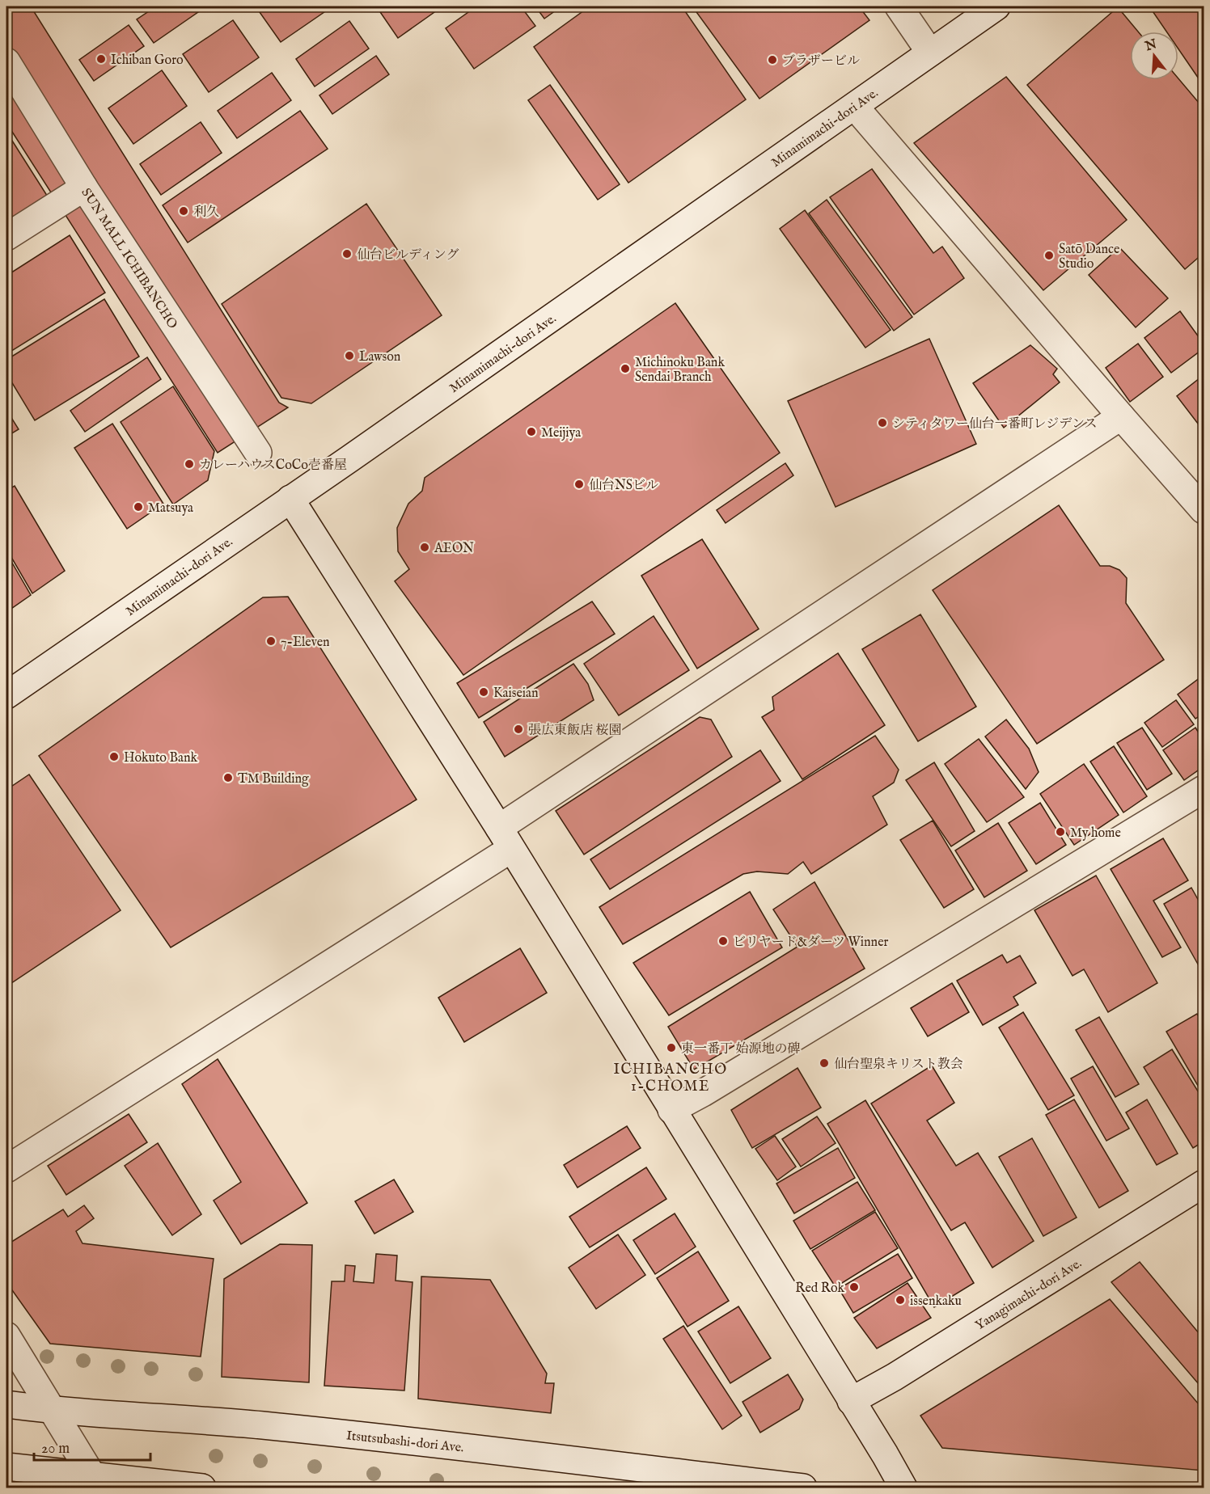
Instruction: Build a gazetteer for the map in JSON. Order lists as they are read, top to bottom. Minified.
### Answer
{"streets":{"street":["Minamimachi-dori Ave.","SUN MALL ICHIBANCHO","Yanagimachi-dori Ave.","Itsutsubashi-dori Ave."]},"districts":["ICHIBANCHO 1-CHOME"],"places":["Ichiban Goro","ブラザービル","利久","仙台ビルディング","Satō Dance Studio","Lawson","Michinoku Bank Sendai Branch","シティタワー仙台一番町レジデンス","Meijiya","カレーハウスCoCo壱番屋","仙台NSビル","Matsuya","AEON","7-Eleven","Kaiseian","張広東飯店 桜園","Hokuto Bank","TM Building","My home","ビリヤード&ダーツ Winner","東一番丁 始源地の碑","仙台聖泉キリスト教会","Red Rok","issenkaku"],"scale_bar":"20 m","north":"top"}
